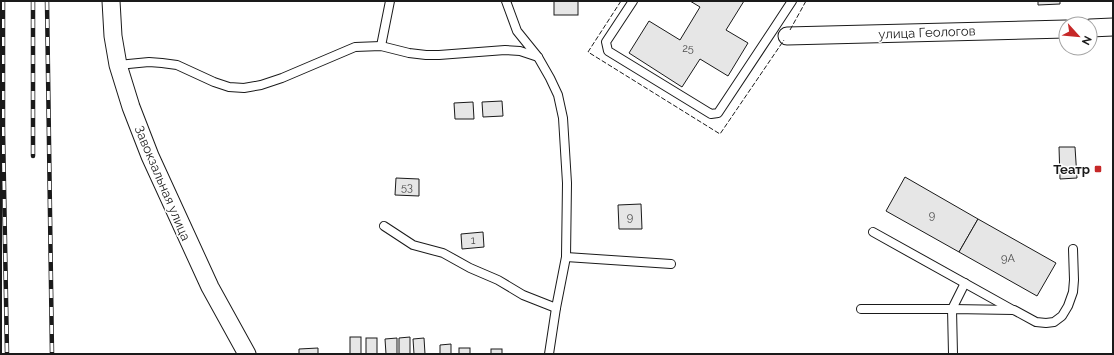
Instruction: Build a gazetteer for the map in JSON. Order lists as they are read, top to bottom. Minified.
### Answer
{"streets":{"street":["улица Геологов","Завокзальная улица"]},"places":{"transit":["Театр"]},"house_numbers":["25","53","9","9","1","9А"],"north":"bottom right"}
